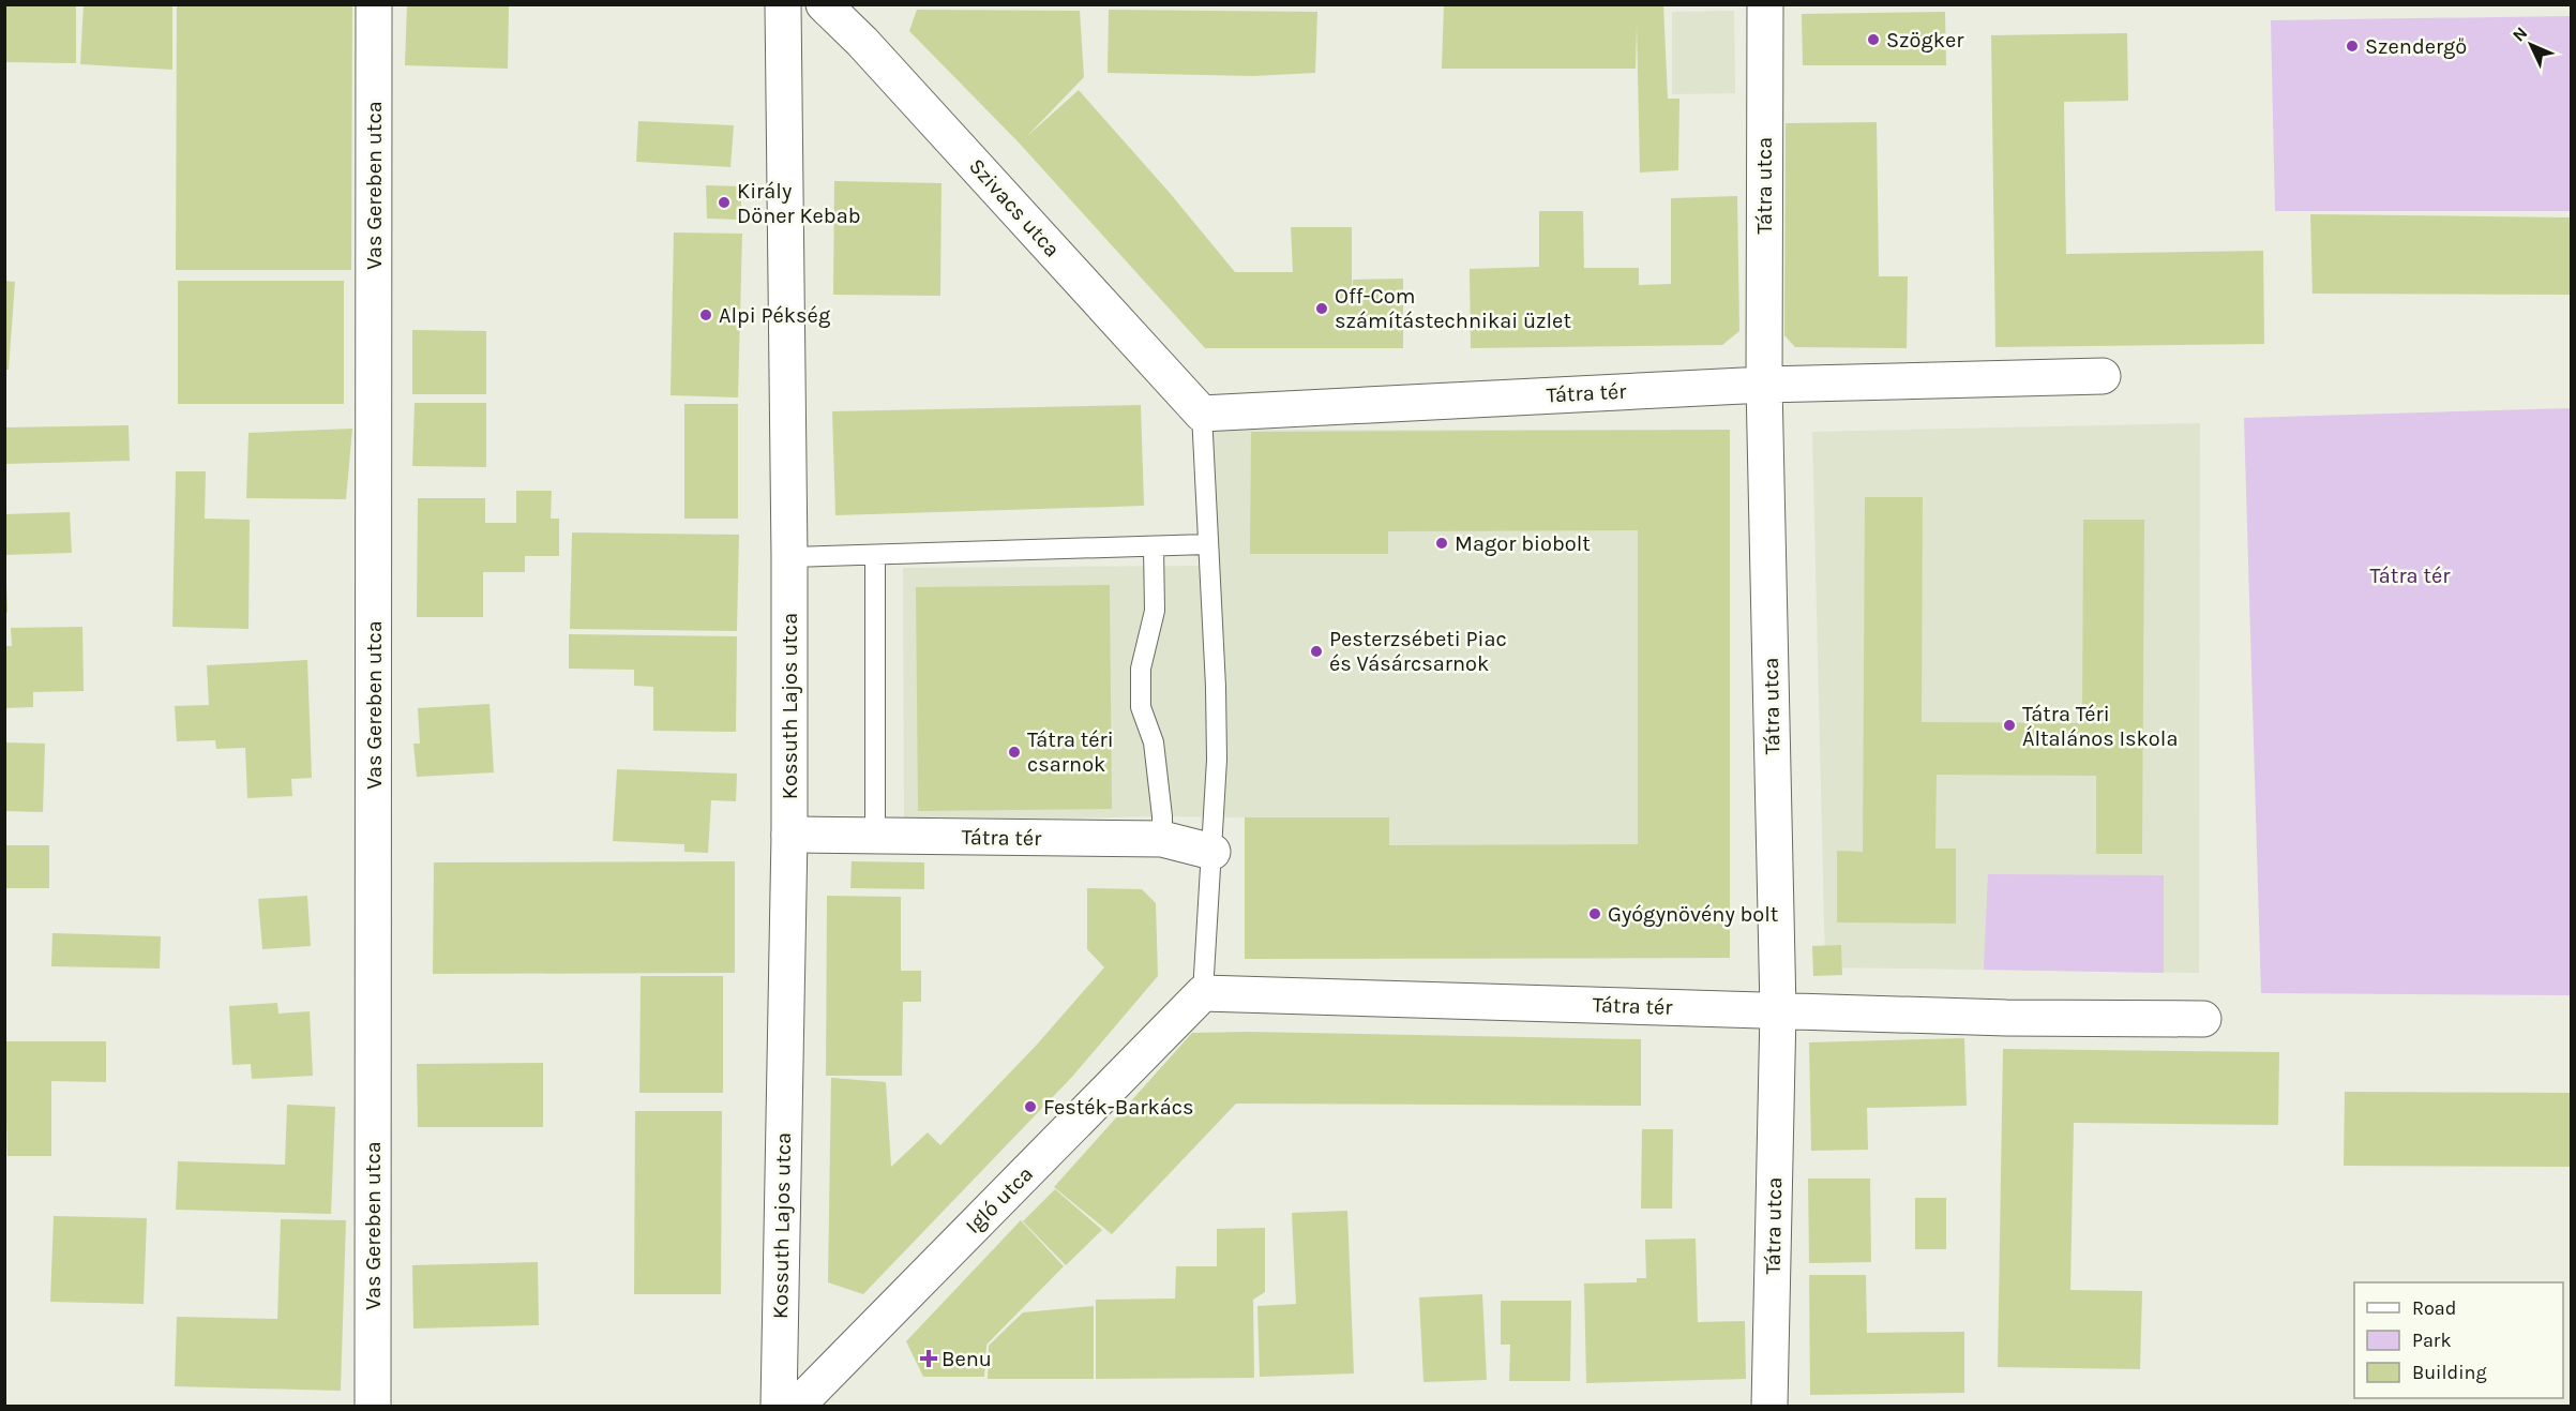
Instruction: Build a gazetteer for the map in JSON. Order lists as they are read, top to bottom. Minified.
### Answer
{"streets":{"street":["Vas Gereben utca","Tátra utca","Szivacs utca","Tátra tér","Kossuth Lajos utca","Igló utca"]},"crossings":[["Tátra utca","Tátra tér"],["Szivacs utca","Tátra tér"],["Tátra tér","Kossuth Lajos utca"],["Tátra tér","Igló utca"]],"parks":["Tátra tér"],"places":{"other":["Szögker","Szendergő","Király Döner Kebab","Off-Com számítástechnikai üzlet","Alpi Pékség","Magor biobolt","Pesterzsébeti Piac és Vásárcsarnok","Tátra Téri Általános Iskola","Tátra téri csarnok","Gyógynövény bolt","Festék-Barkács"],"health":["Benu"]},"legend":["Road","Park","Building"],"north":"top left"}
